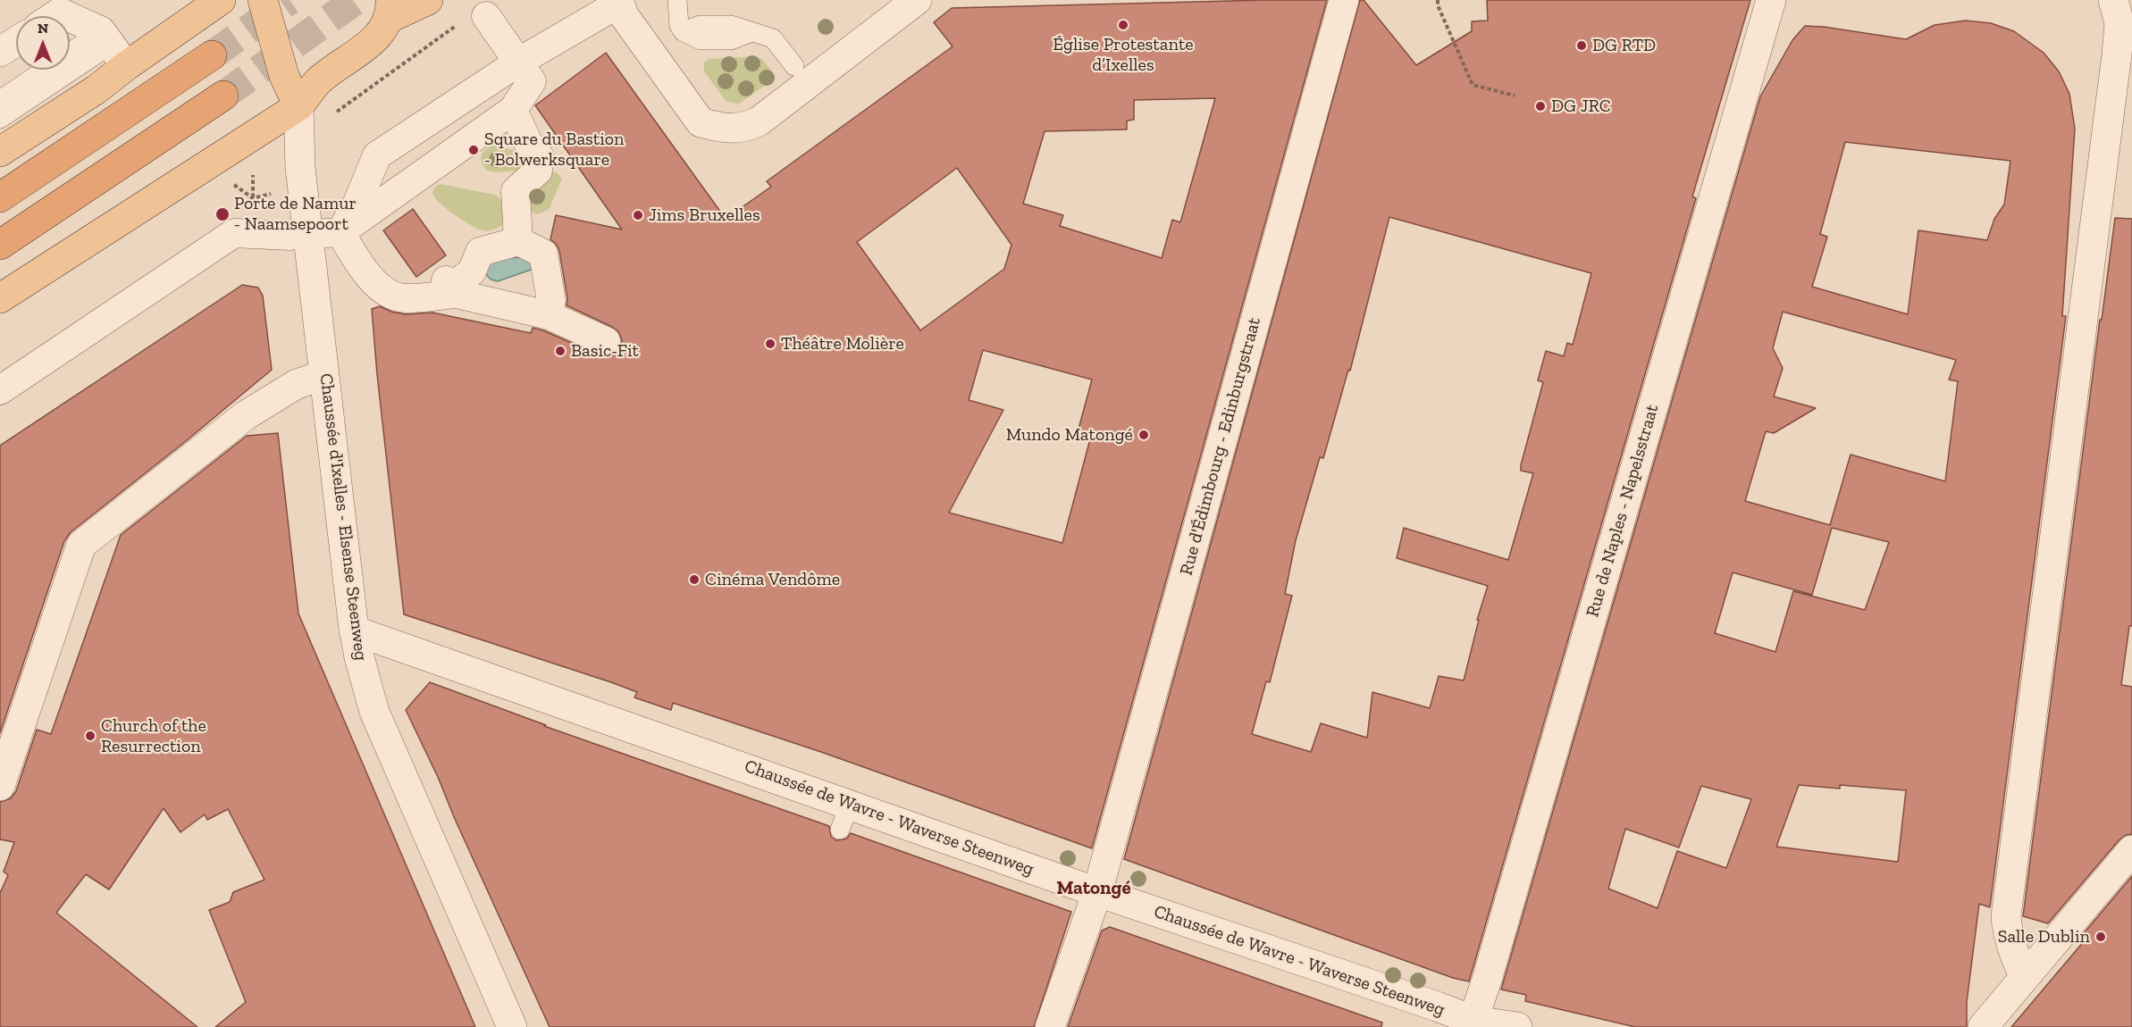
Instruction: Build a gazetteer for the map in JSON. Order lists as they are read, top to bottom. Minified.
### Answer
{"streets":{"street":["Rue d'Édimbourg - Edinburgstraat","Rue de Naples - Napelsstraat","Chaussée d'Ixelles - Elsense Steenweg","Chaussée de Wavre - Waverse Steenweg"]},"crossings":[["Rue d'Édimbourg - Edinburgstraat","Chaussée de Wavre - Waverse Steenweg"],["Rue de Naples - Napelsstraat","Chaussée de Wavre - Waverse Steenweg"],["Chaussée d'Ixelles - Elsense Steenweg","Chaussée de Wavre - Waverse Steenweg"]],"districts":["Matongé"],"places":["Église Protestante d’Ixelles","DG RTD","DG JRC","Square du Bastion - Bolwerksquare","Porte de Namur - Naamsepoort","Jims Bruxelles","Théâtre Molière","Basic-Fit","Mundo Matongé","Cinéma Vendôme","Church of the Resurrection","Salle Dublin"],"north":"top"}
